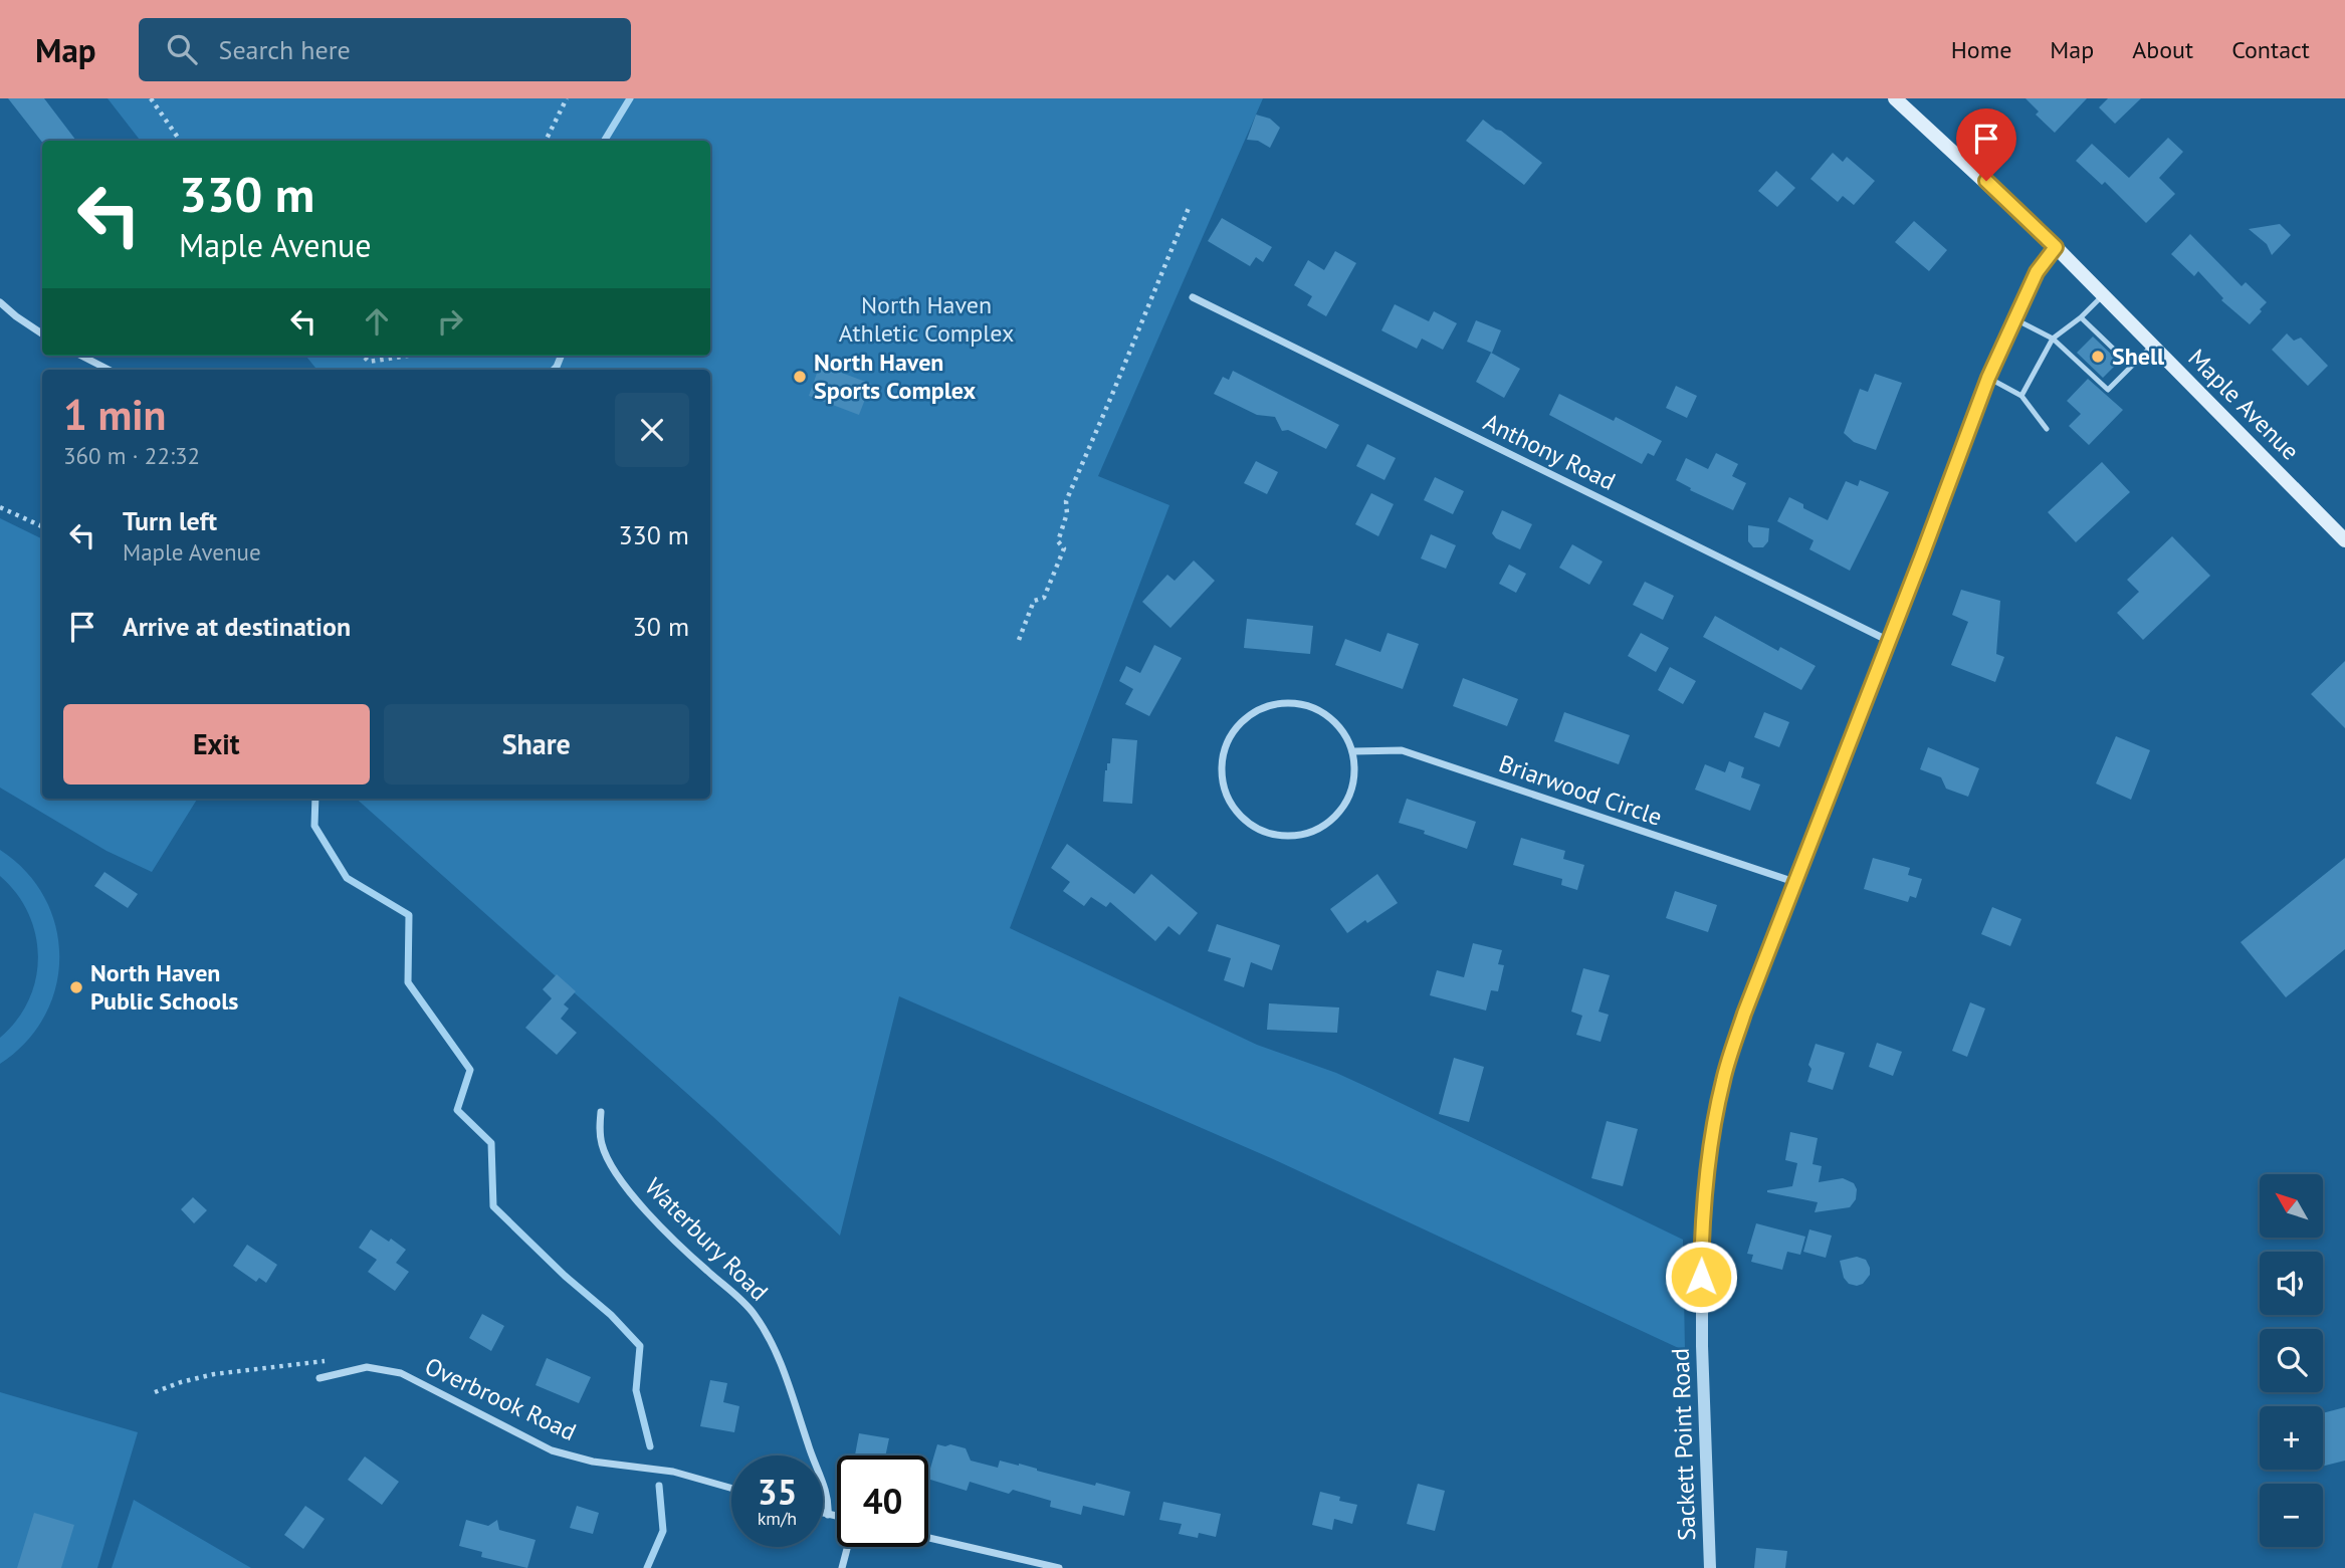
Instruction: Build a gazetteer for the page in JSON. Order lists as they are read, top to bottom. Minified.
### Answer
{"streets":{"main road":["Maple Avenue"],"street":["Anthony Road","Briarwood Circle","Waterbury Road","Overbrook Road","Sackett Point Road"]},"crossings":[["Maple Avenue","Sackett Point Road"],["Anthony Road","Sackett Point Road"],["Briarwood Circle","Sackett Point Road"]],"parks":["North Haven Athletic Complex"],"places":["Shell","North Haven Sports Complex","North Haven Public Schools"],"north":"top left","page":{"header":"Map","search":"Search here","nav":["Home","Map","About","Contact"],"turn":["330 m","Maple Avenue"],"heading":["1 min","360 m · 22:32"],"list":[{"name":"Turn left","note":"Maple Avenue","value":"330 m"},{"name":"Arrive at destination","value":"30 m"}],"buttons":["Exit","Share"],"map_buttons":["+","−"],"speed":"35 km/h","limit":"40"}}
